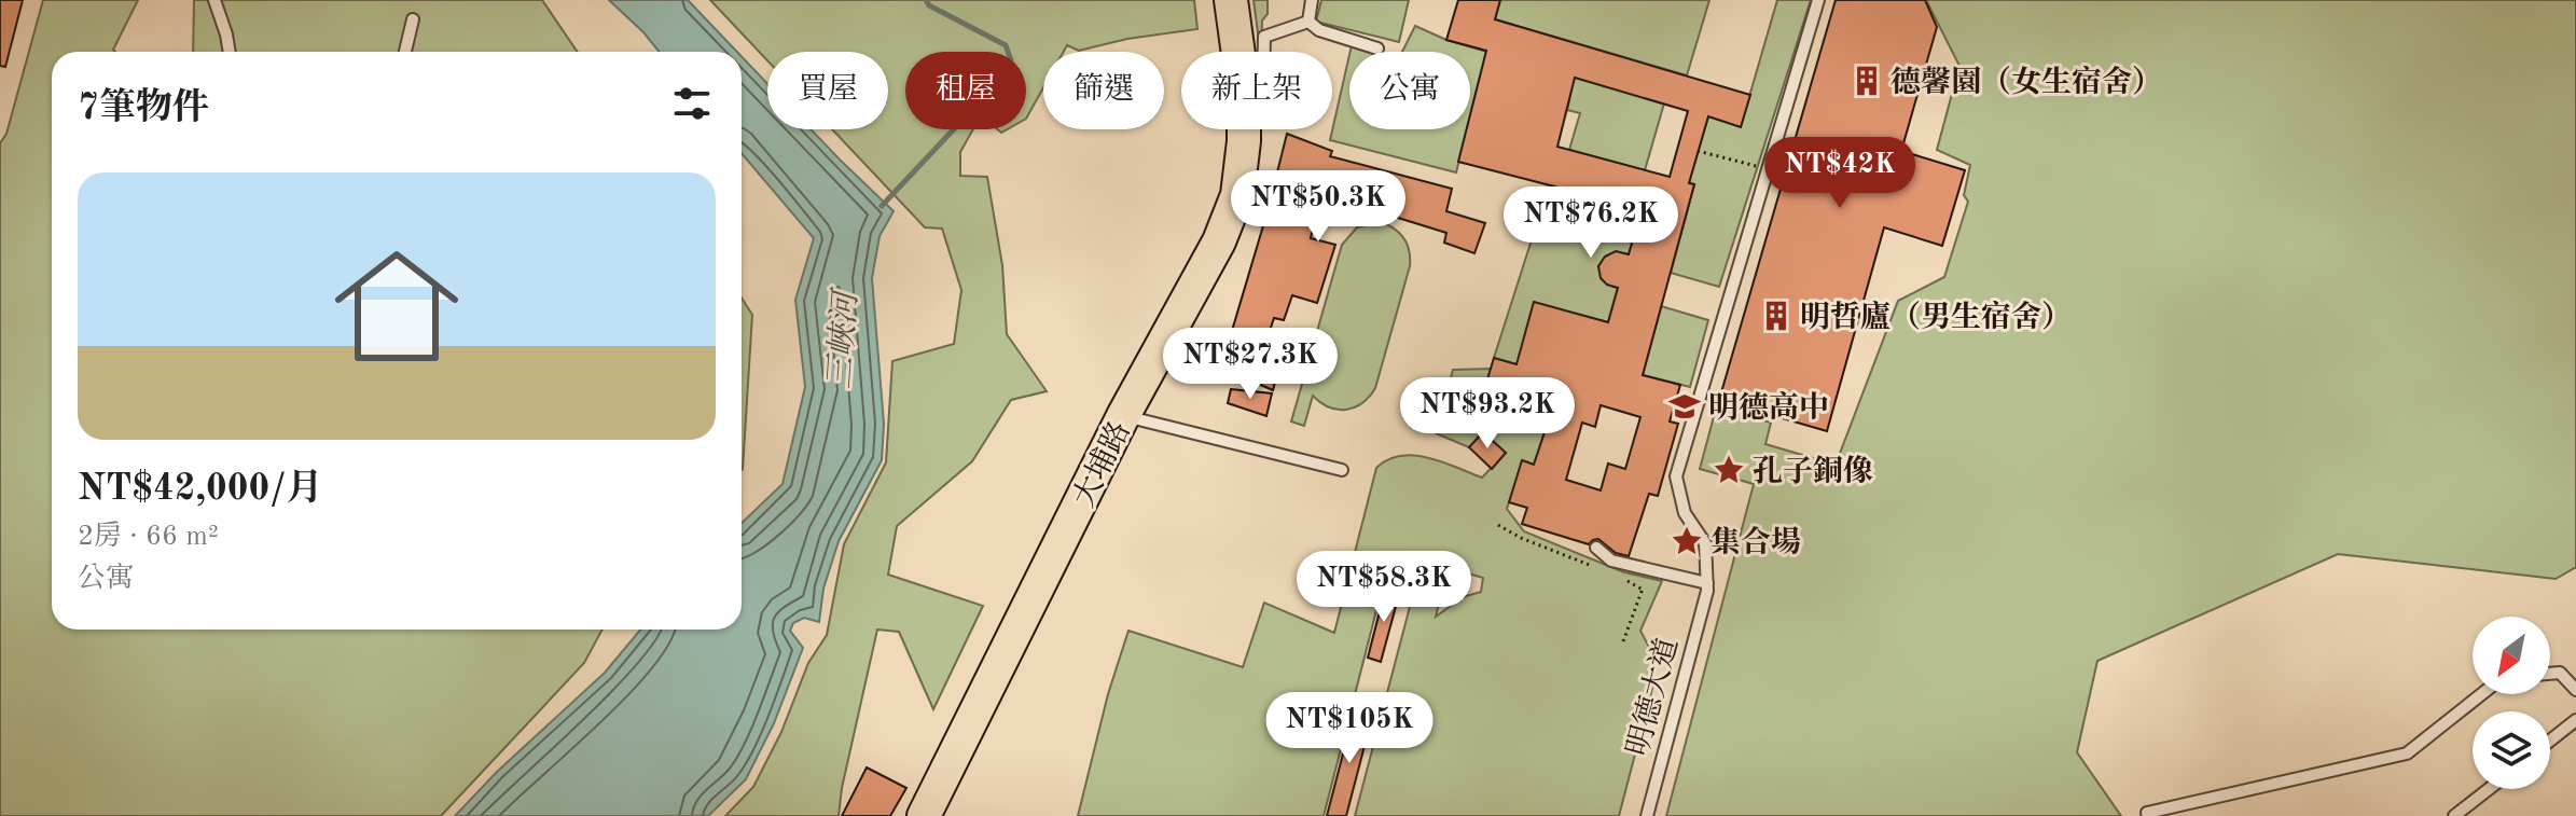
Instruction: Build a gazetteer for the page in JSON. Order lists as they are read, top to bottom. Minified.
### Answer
{"streets":{"main road":["大埔路"],"lane":["明德大道"]},"water":["三峽河"],"places":{"building":["德馨園（女生宿舍）","明哲廬（男生宿舍）"],"school or university":["明德高中"],"place":["孔子銅像","集合場"]},"north":"bottom left","page":{"chip":["買屋","租屋","篩選","新上架","公寓"],"heading":"7筆物件","price":["NT$42K","NT$50.3K","NT$76.2K","NT$27.3K","NT$93.2K","NT$58.3K","NT$105K"],"list":[{"name":"NT$42,000/月","note":"2房 · 66 m² · 公寓"}]}}
